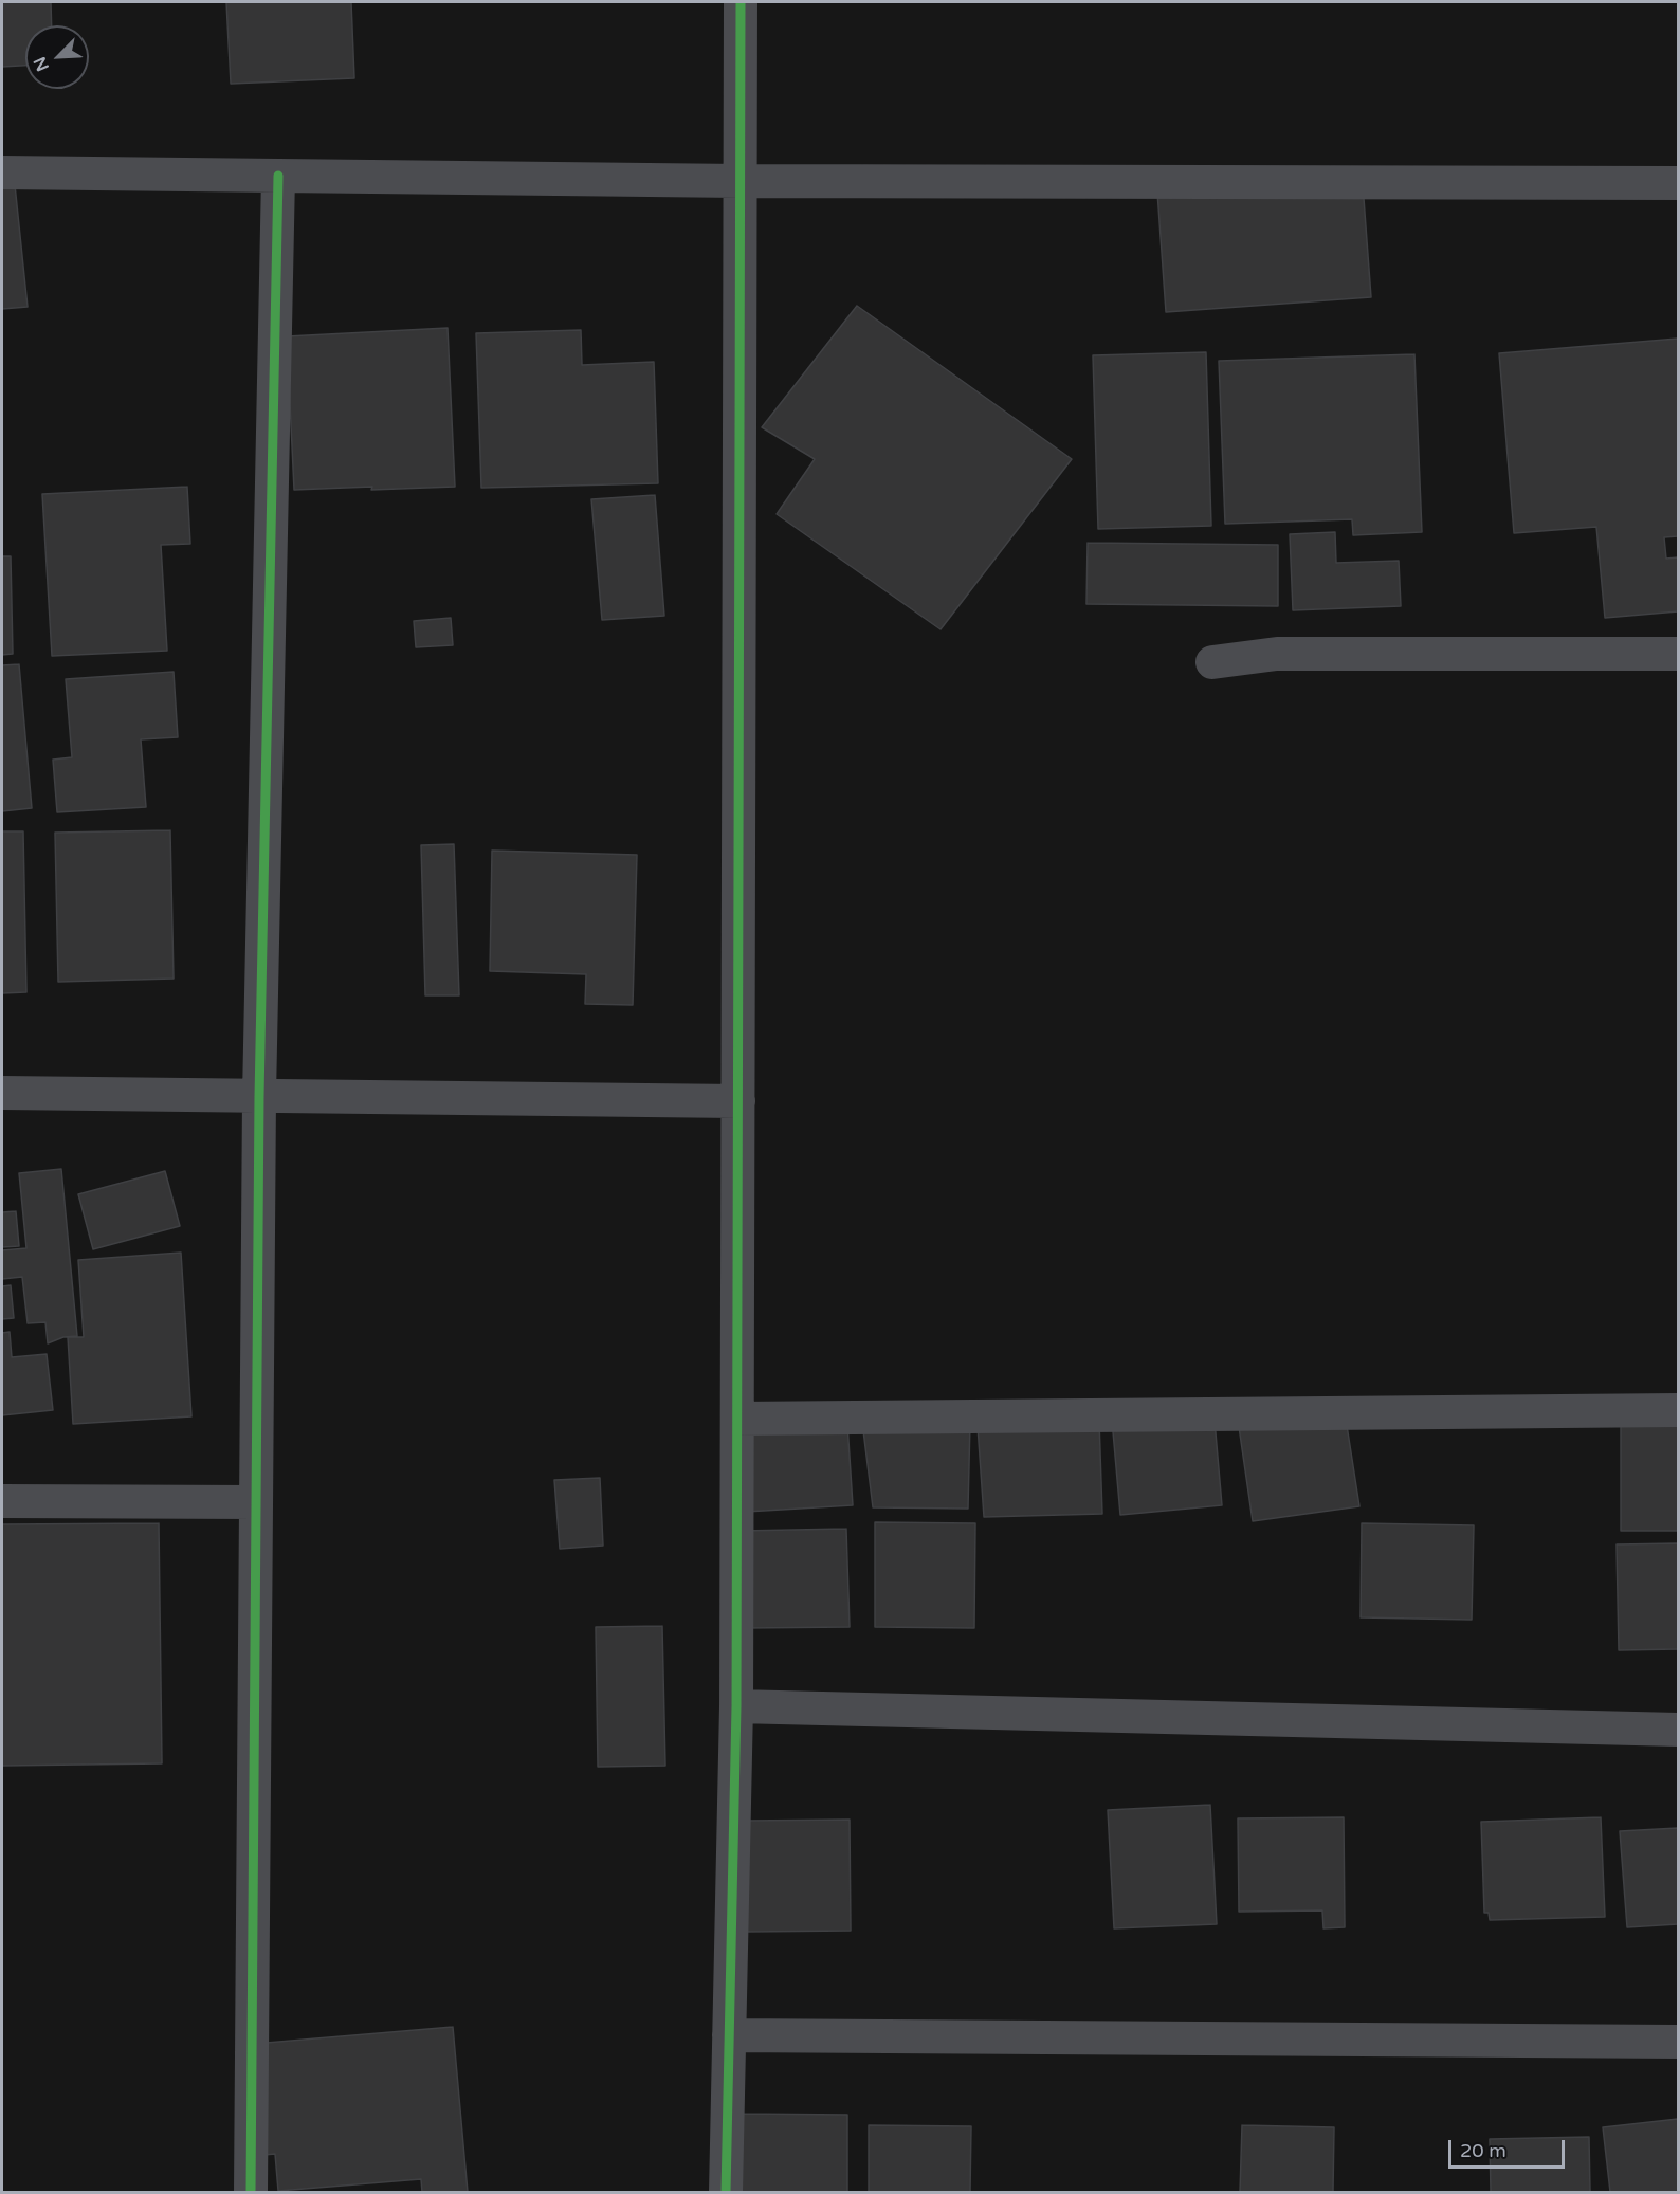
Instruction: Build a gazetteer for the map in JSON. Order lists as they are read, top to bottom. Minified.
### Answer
{"scale_bar":"20 m","north":"bottom left"}
